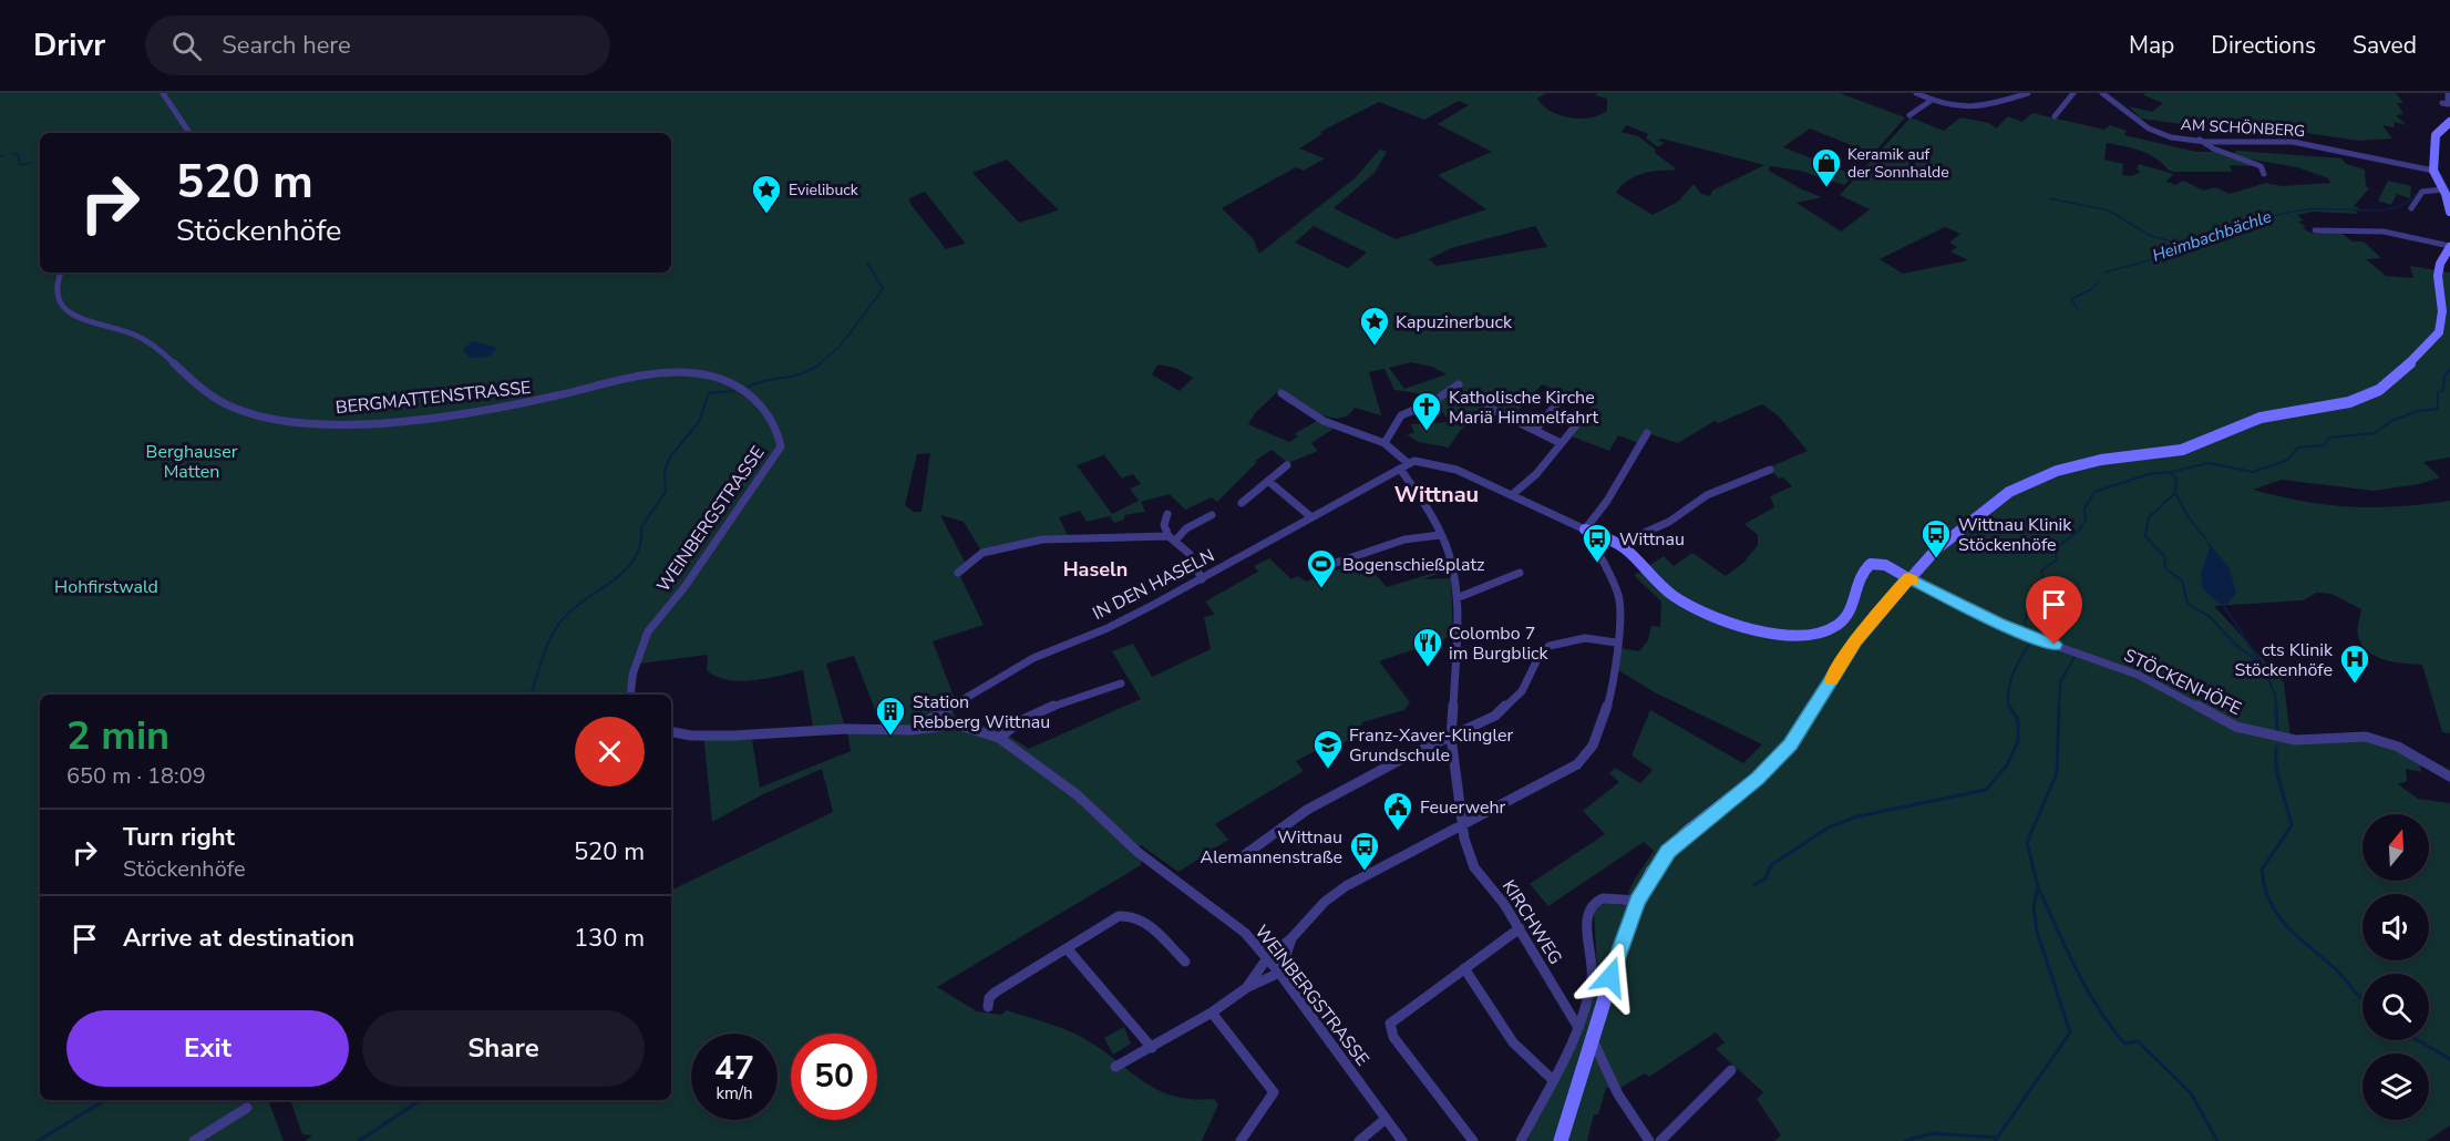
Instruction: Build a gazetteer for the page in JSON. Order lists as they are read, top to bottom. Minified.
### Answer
{"streets":{"street":["AM SCHÖNBERG","BERGMATTENSTRASSE","WEINBERGSTRASSE","IN DEN HASELN","STÖCKENHÖFE","KIRCHWEG"]},"crossings":[["BERGMATTENSTRASSE","WEINBERGSTRASSE"],["WEINBERGSTRASSE","IN DEN HASELN"],["IN DEN HASELN","KIRCHWEG"]],"districts":["Wittnau","Haseln"],"water":["Heimbachbächle"],"parks":["Berghauser Matten","Hohfirstwald"],"places":{"shop":["Keramik auf der Sonnhalde"],"place":["Evielibuck","Kapuzinerbuck"],"church":["Katholische Kirche Mariä Himmelfahrt"],"bus stop":["Wittnau Klinik Stöckenhöfe","Wittnau","Wittnau Alemannenstraße"],"sports":["Bogenschießplatz"],"restaurant":["Colombo 7 im Burgblick"],"hospital":["cts Klinik Stöckenhöfe"],"building":["Station Rebberg Wittnau"],"school or university":["Franz-Xaver-Klingler Grundschule"],"public building":["Feuerwehr"]},"north":"top","page":{"header":"Drivr","search":"Search here","nav":["Map","Directions","Saved"],"turn":["520 m","Stöckenhöfe"],"heading":["2 min","650 m · 18:09"],"list":[{"name":"Turn right","note":"Stöckenhöfe","value":"520 m"},{"name":"Arrive at destination","value":"130 m"}],"buttons":["Exit","Share"],"speed":"47 km/h","limit":"50"}}
